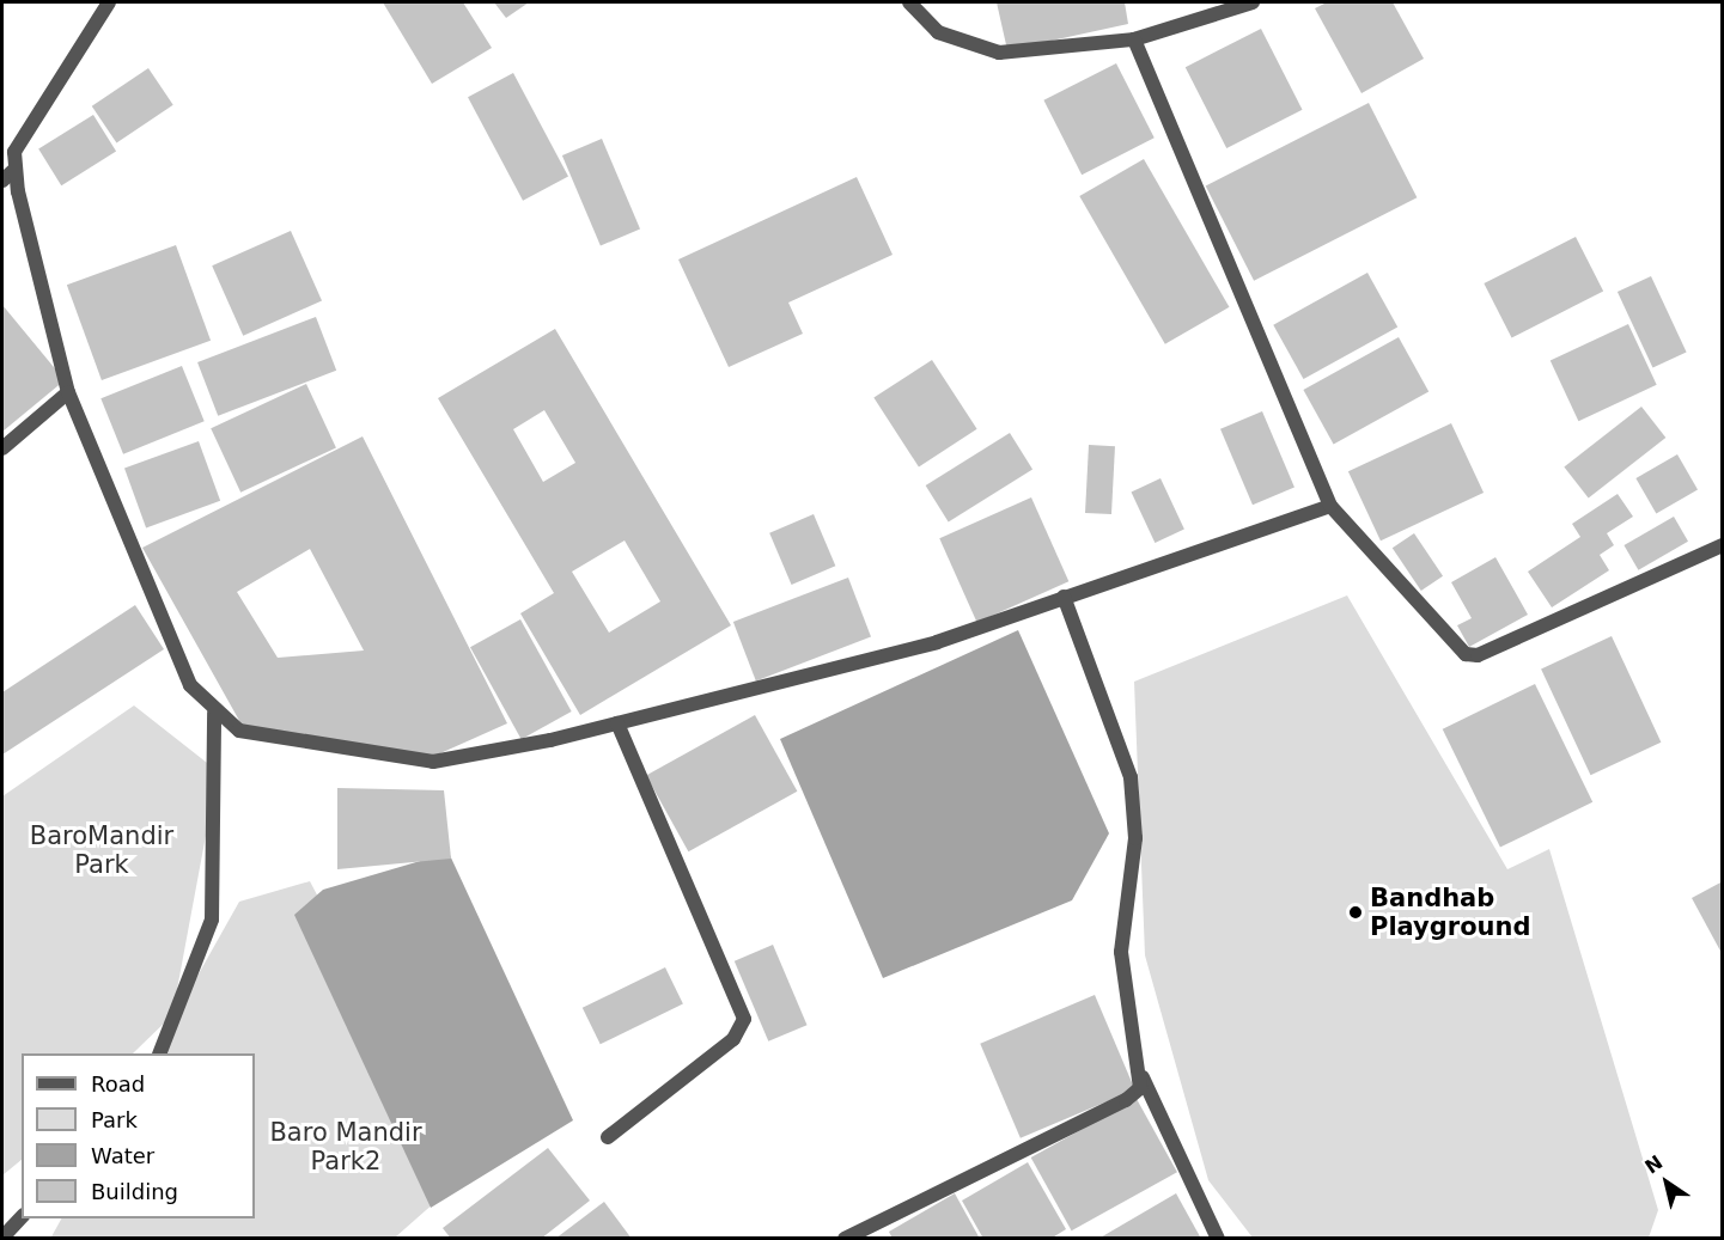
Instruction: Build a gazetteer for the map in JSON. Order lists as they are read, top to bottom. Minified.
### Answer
{"parks":["BaroMandir Park","Baro Mandir Park2"],"places":["Bandhab Playground"],"legend":["Road","Park","Water","Building"],"north":"top left"}
